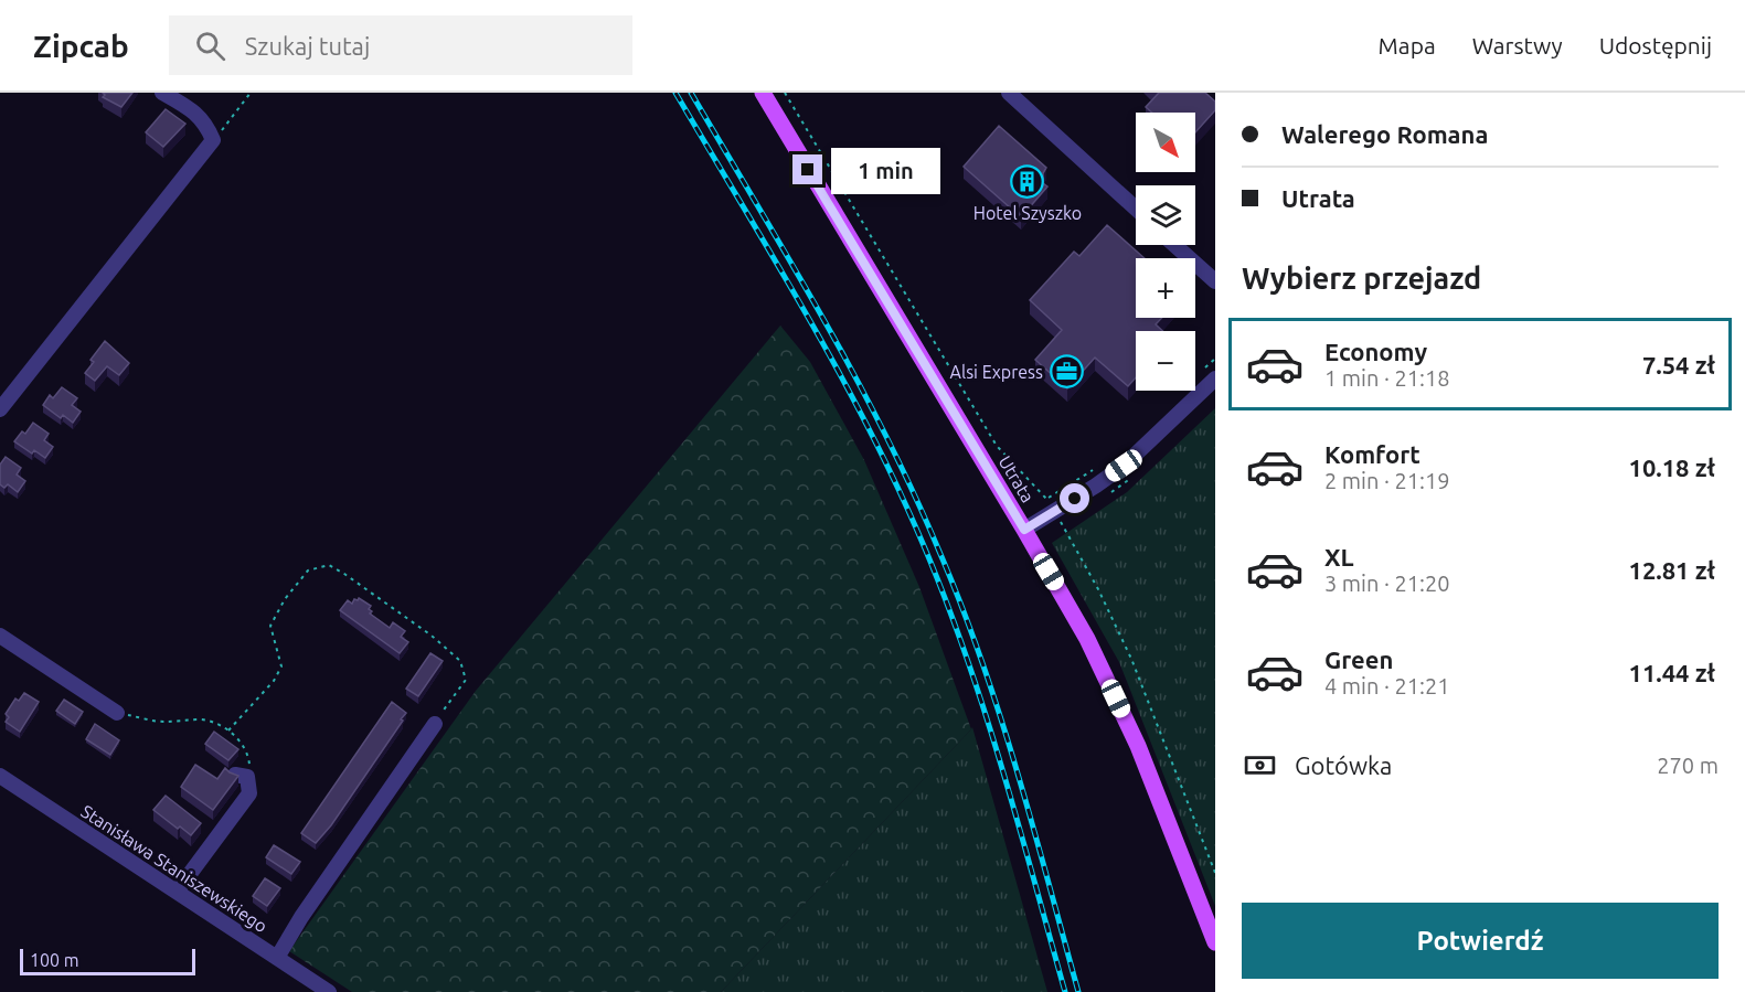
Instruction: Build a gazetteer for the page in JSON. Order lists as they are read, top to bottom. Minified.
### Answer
{"streets":{"main road":["Utrata"],"street":["Stanisława Staniszewskiego"]},"places":{"building":["Hotel Szyszko"],"office":["Alsi Express"]},"scale_bar":"100 m","north":"bottom right","page":{"header":"Zipcab","search":"Szukaj tutaj","nav":["Mapa","Warstwy","Udostępnij"],"banner":["Walerego Romana","Utrata"],"map_buttons":["+","−"],"bubble":"1 min","heading":"Wybierz przejazd","list":[{"name":"Economy","note":"1 min · 21:18","value":"7.54 zł"},{"name":"Komfort","note":"2 min · 21:19","value":"10.18 zł"},{"name":"XL","note":"3 min · 21:20","value":"12.81 zł"},{"name":"Green","note":"4 min · 21:21","value":"11.44 zł"}],"pay":["Gotówka","270 m"],"buttons":"Potwierdź","scale":"100 m"}}
